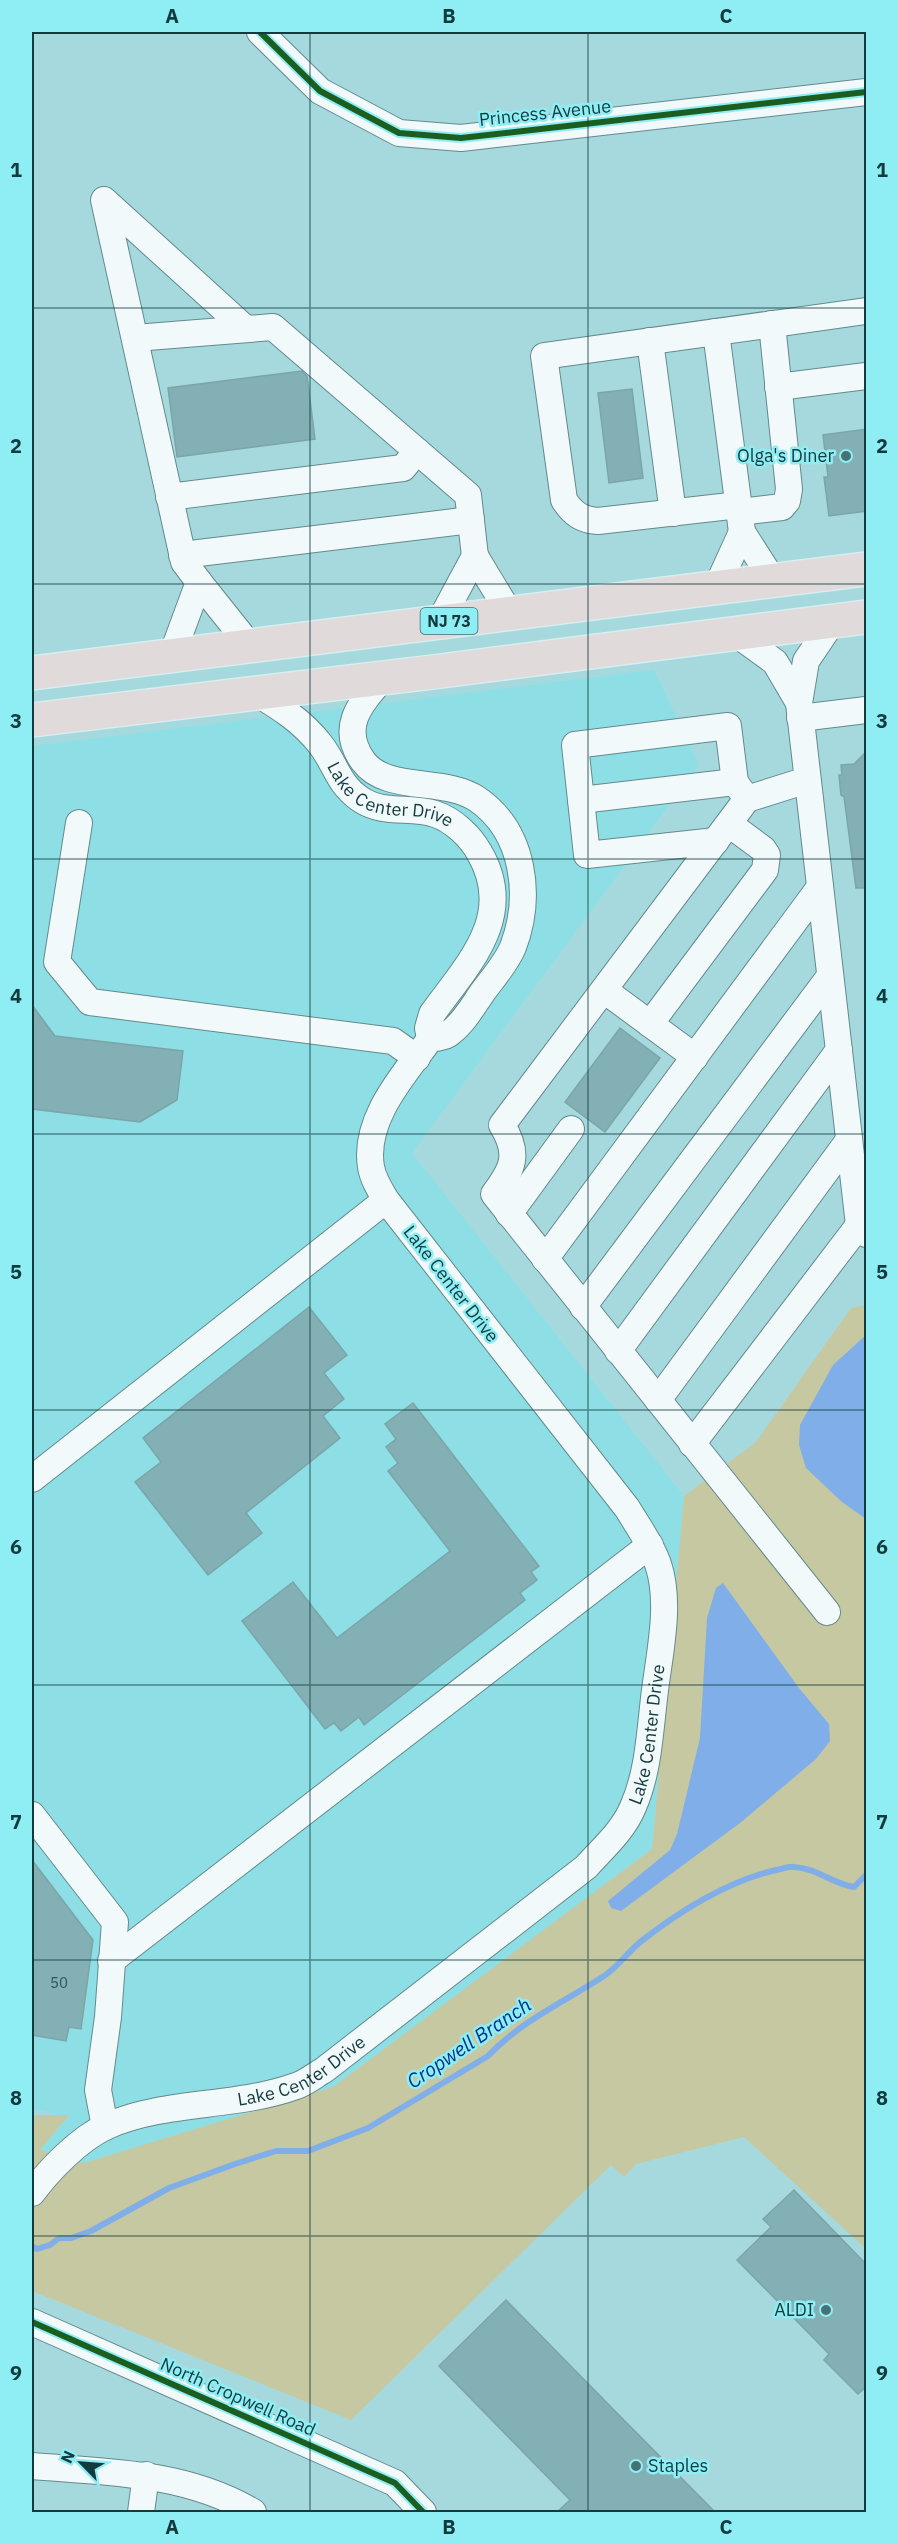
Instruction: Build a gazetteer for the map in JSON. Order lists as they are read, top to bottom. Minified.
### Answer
{"streets":{"highway":["NJ 73"],"street":["Princess Avenue","Lake Center Drive","North Cropwell Road"]},"water":["Cropwell Branch"],"places":["Olga's Diner","ALDI","Staples"],"house_numbers":["50"],"north":"top left","grid":{"columns":["A","B","C"],"rows":["1","2","3","4","5","6","7","8","9"]}}
